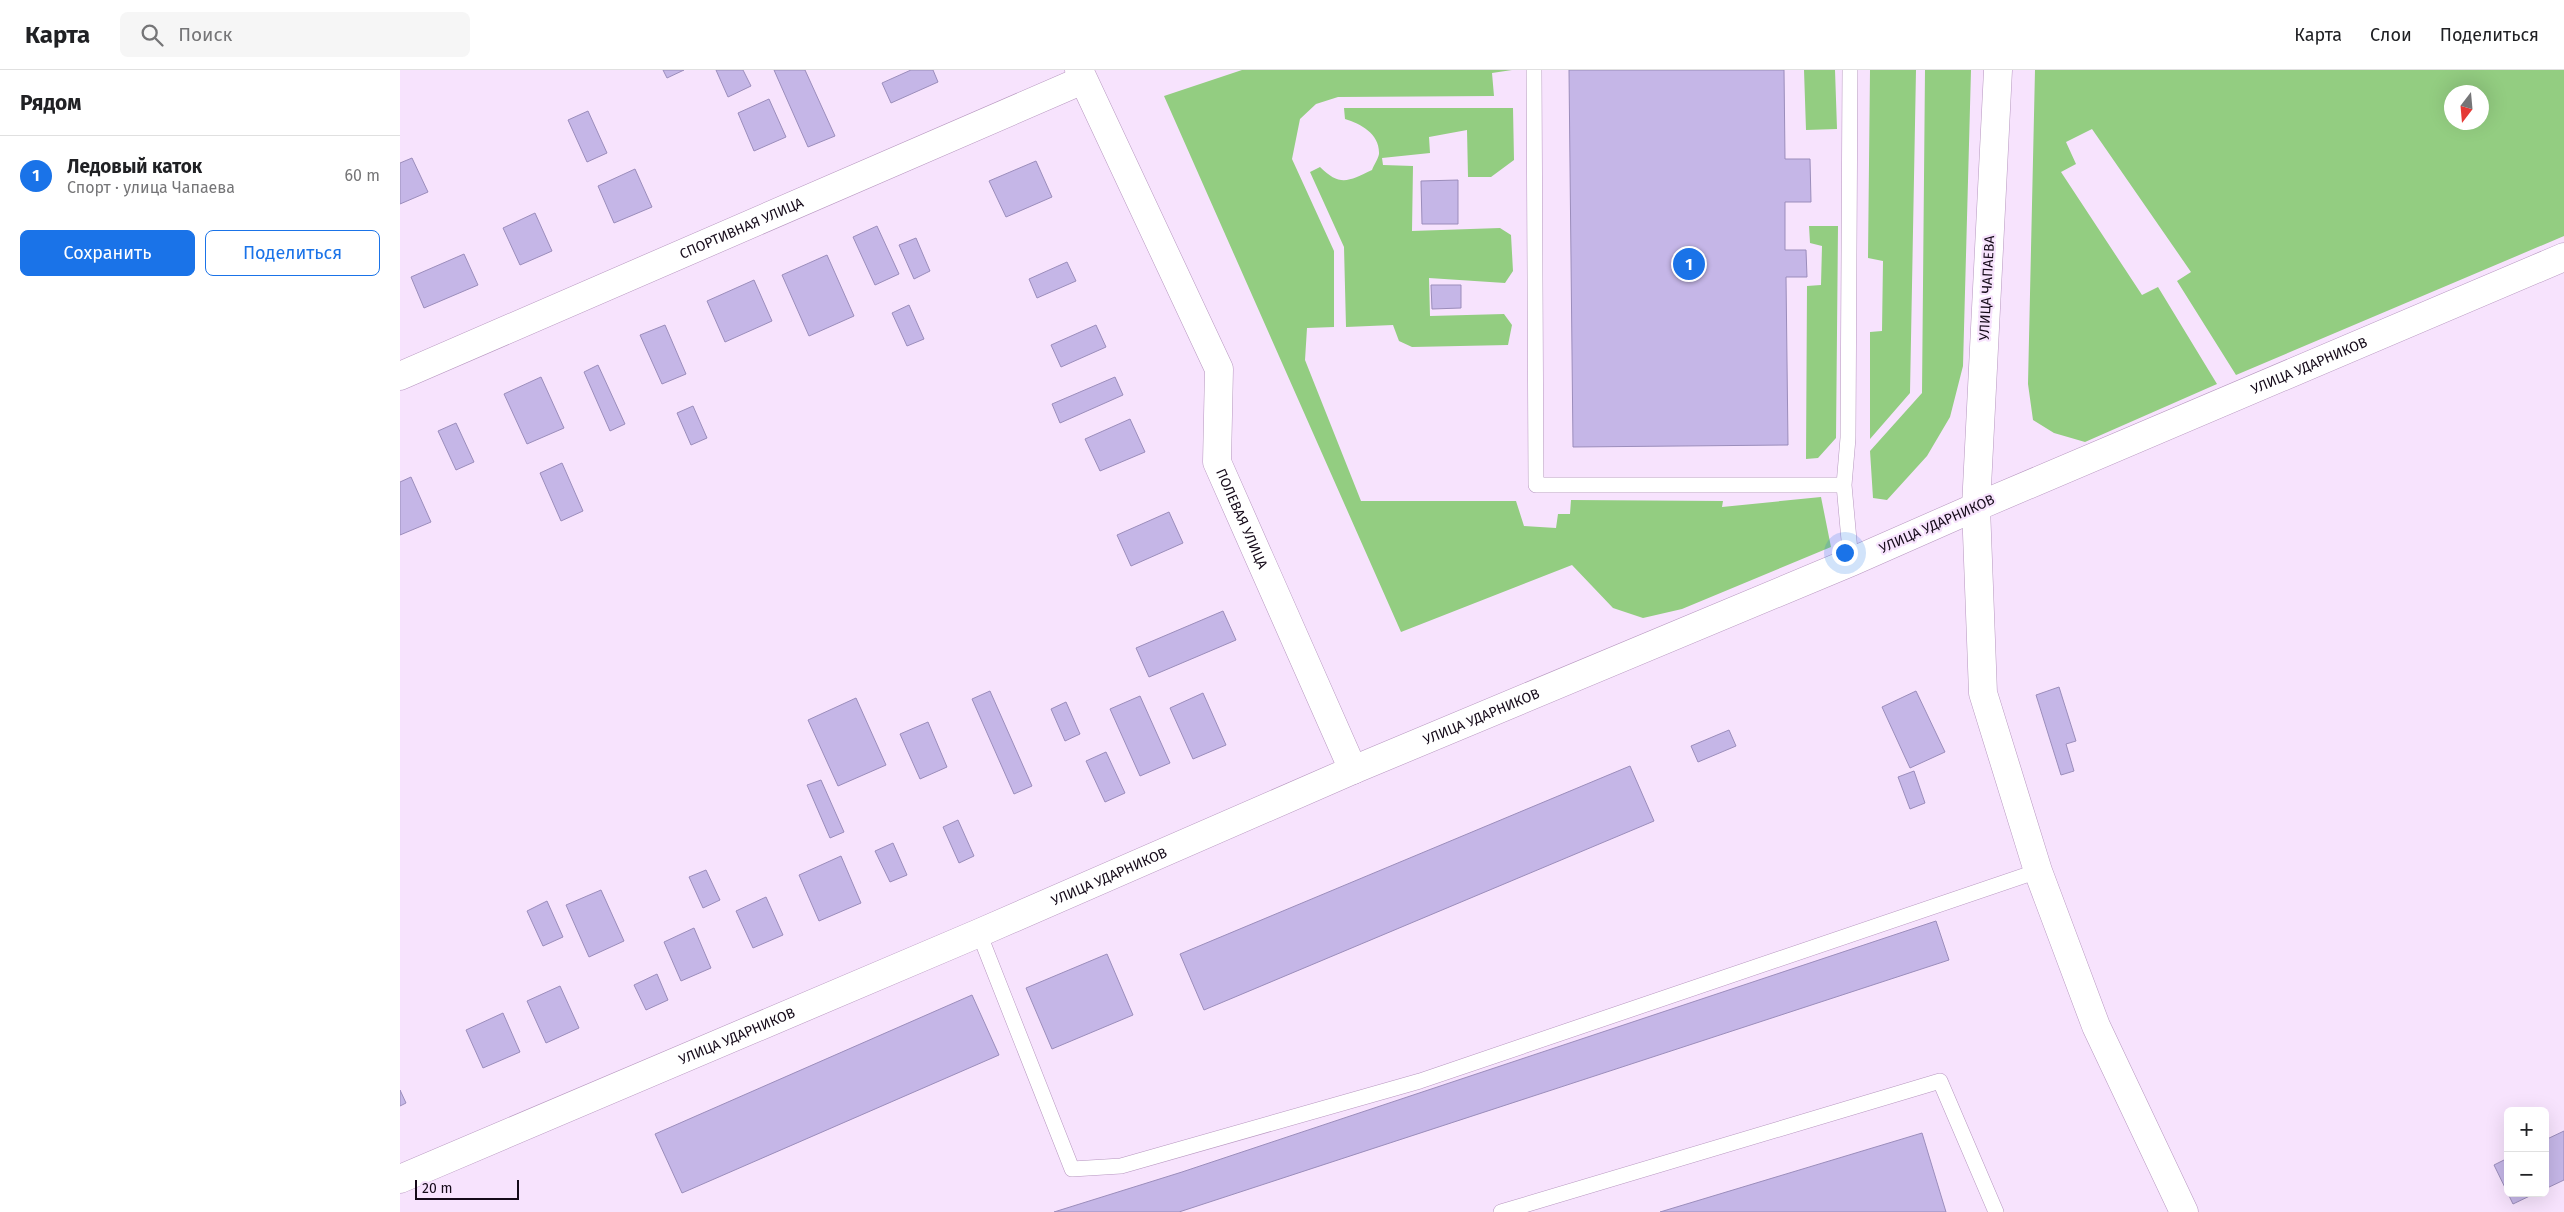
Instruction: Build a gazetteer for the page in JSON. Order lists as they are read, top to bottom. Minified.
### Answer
{"streets":{"main road":["СПОРТИВНАЯ УЛИЦА","УЛИЦА ЧАПАЕВА","УЛИЦА УДАРНИКОВ","ПОЛЕВАЯ УЛИЦА"]},"crossings":[["СПОРТИВНАЯ УЛИЦА","ПОЛЕВАЯ УЛИЦА"],["УЛИЦА ЧАПАЕВА","УЛИЦА УДАРНИКОВ"],["УЛИЦА УДАРНИКОВ","ПОЛЕВАЯ УЛИЦА"]],"scale_bar":"20 m","north":"bottom","page":{"header":"Карта","search":"Поиск","nav":["Карта","Слои","Поделиться"],"heading":"Рядом","list":[{"mark":"1","name":"Ледовый каток","note":"Спорт · улица Чапаева","value":"60 m"}],"buttons":["Сохранить","Поделиться"],"pins":"1","map_buttons":["+","−"],"scale":"20 m"}}
